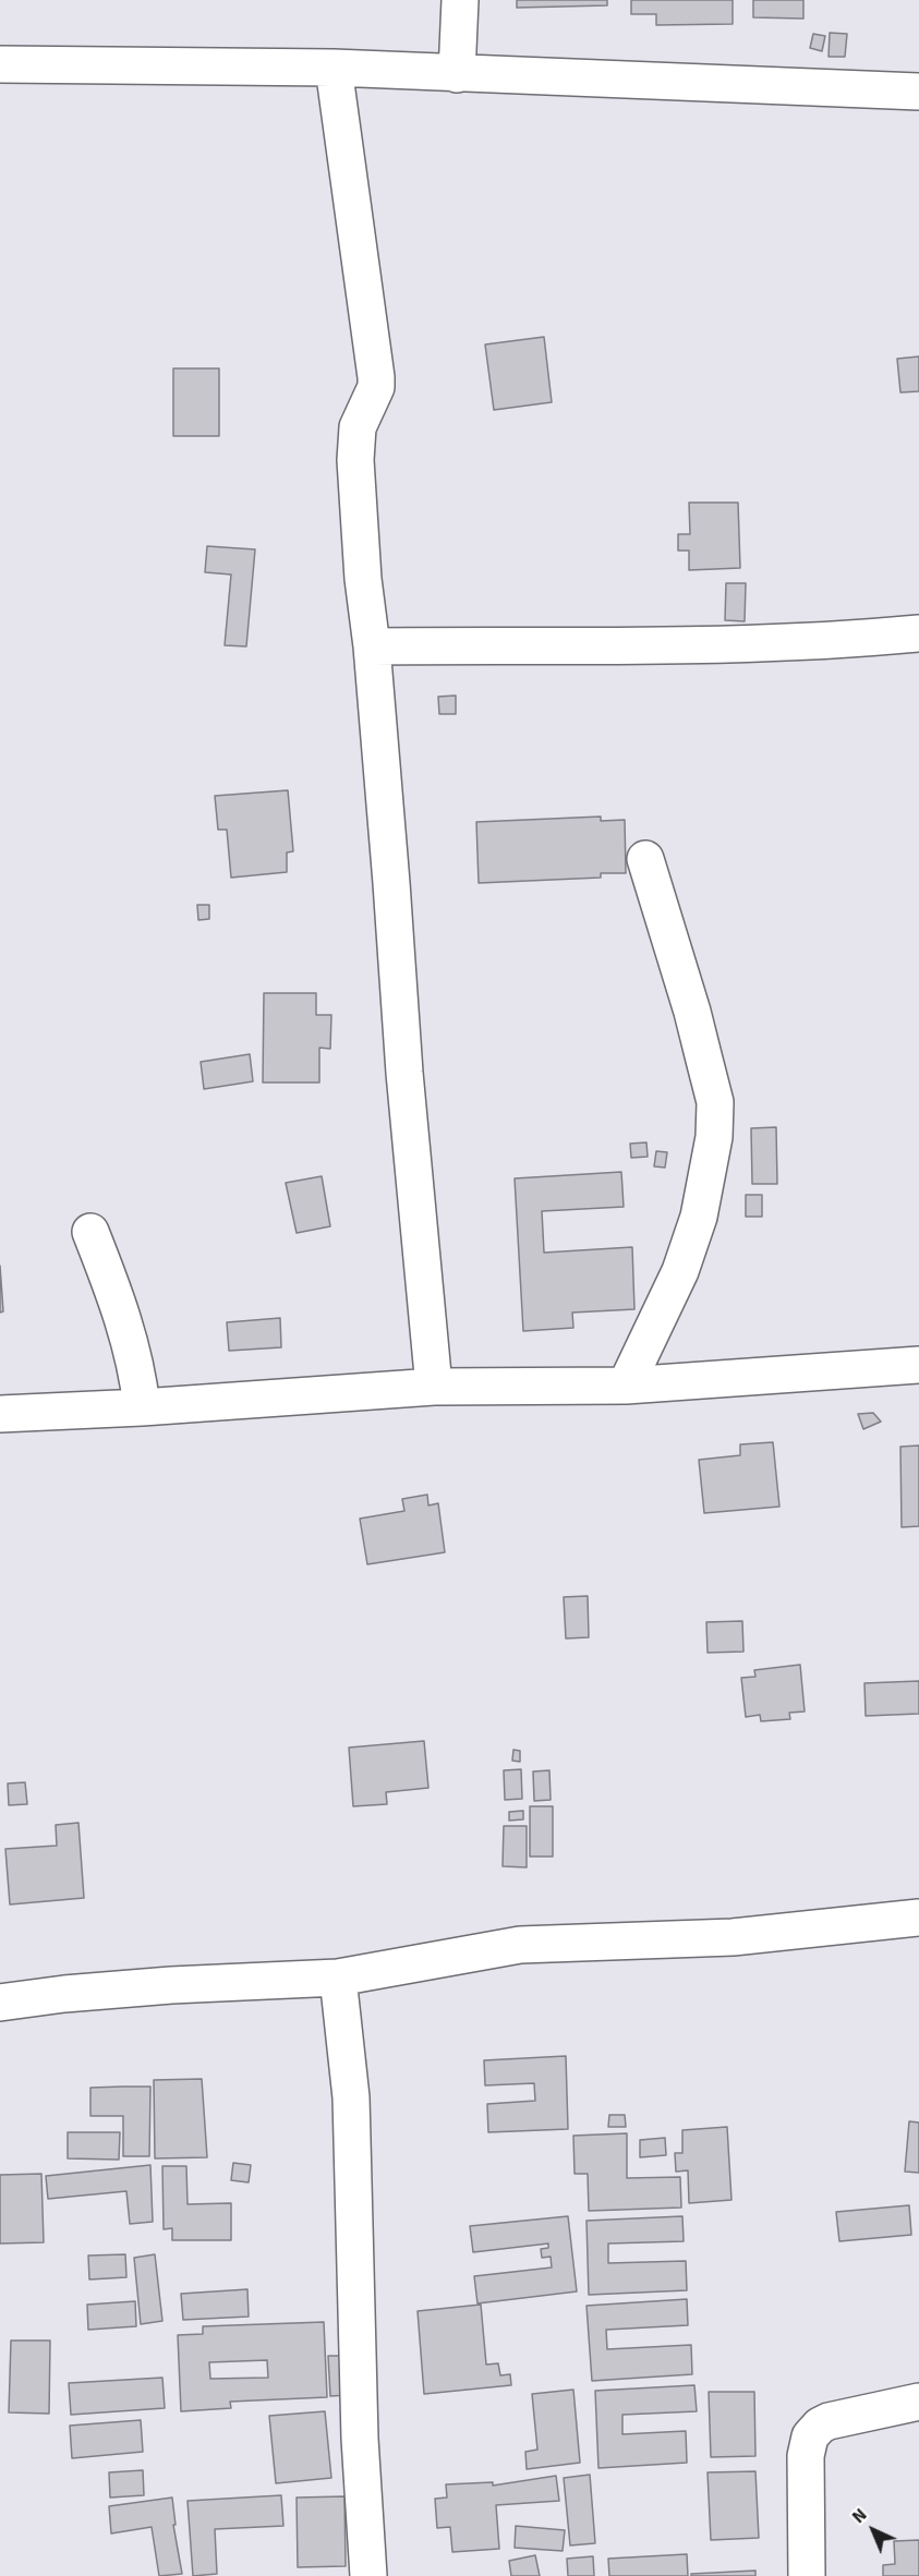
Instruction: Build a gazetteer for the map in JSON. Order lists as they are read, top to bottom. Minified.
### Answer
{"north":"top left"}
